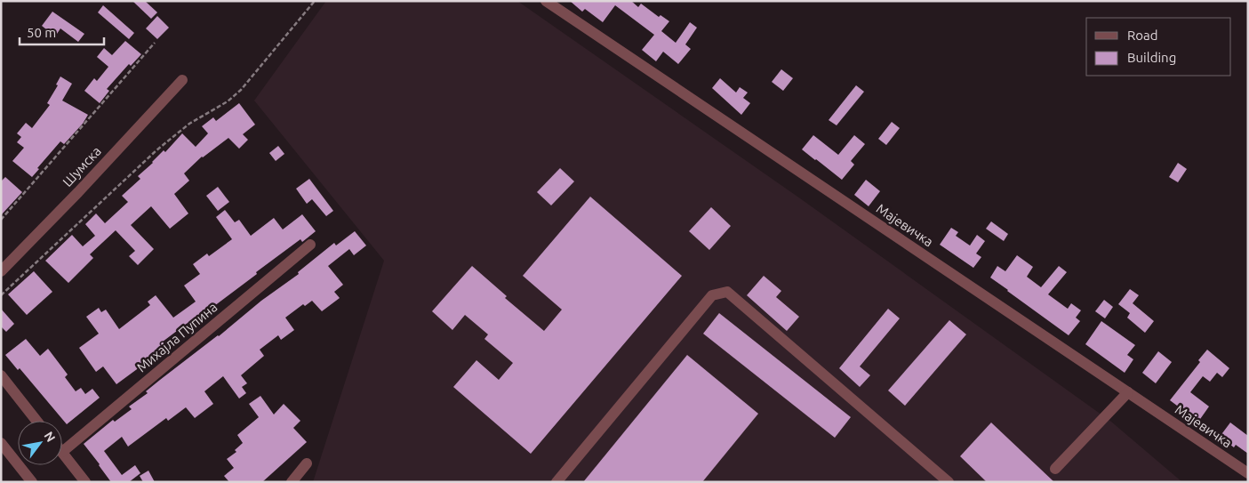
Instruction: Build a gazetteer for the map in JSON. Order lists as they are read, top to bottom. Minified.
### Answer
{"streets":{"street":["Шумска","Мајевичка","Михајла Пупина"]},"legend":["Road","Building"],"scale_bar":"50 m","north":"top right"}
